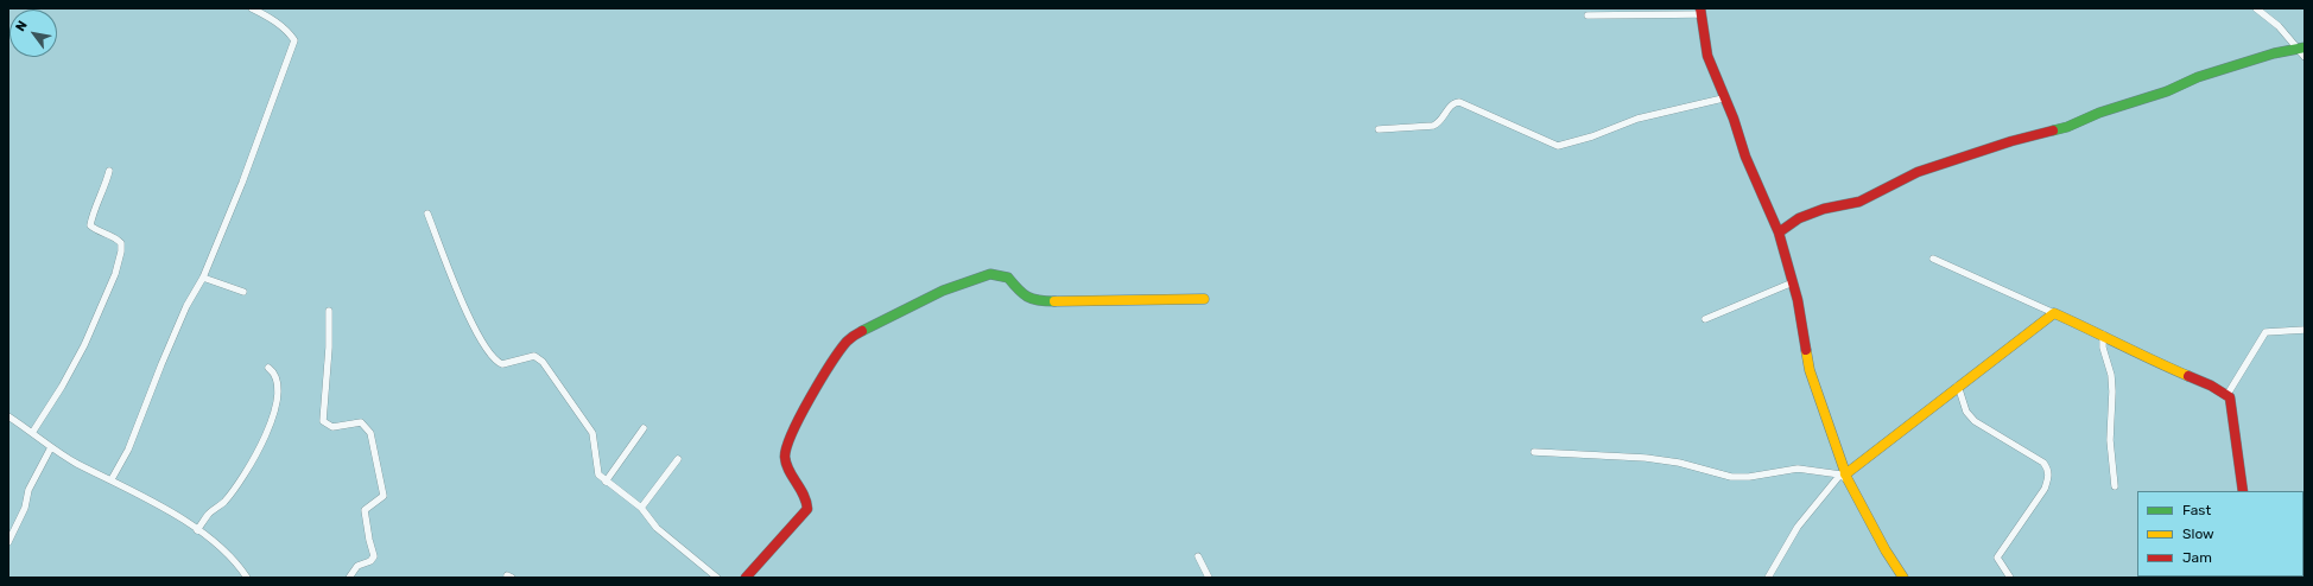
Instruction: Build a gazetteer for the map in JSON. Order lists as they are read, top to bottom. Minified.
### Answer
{"legend":["Fast","Slow","Jam"],"north":"top left"}
